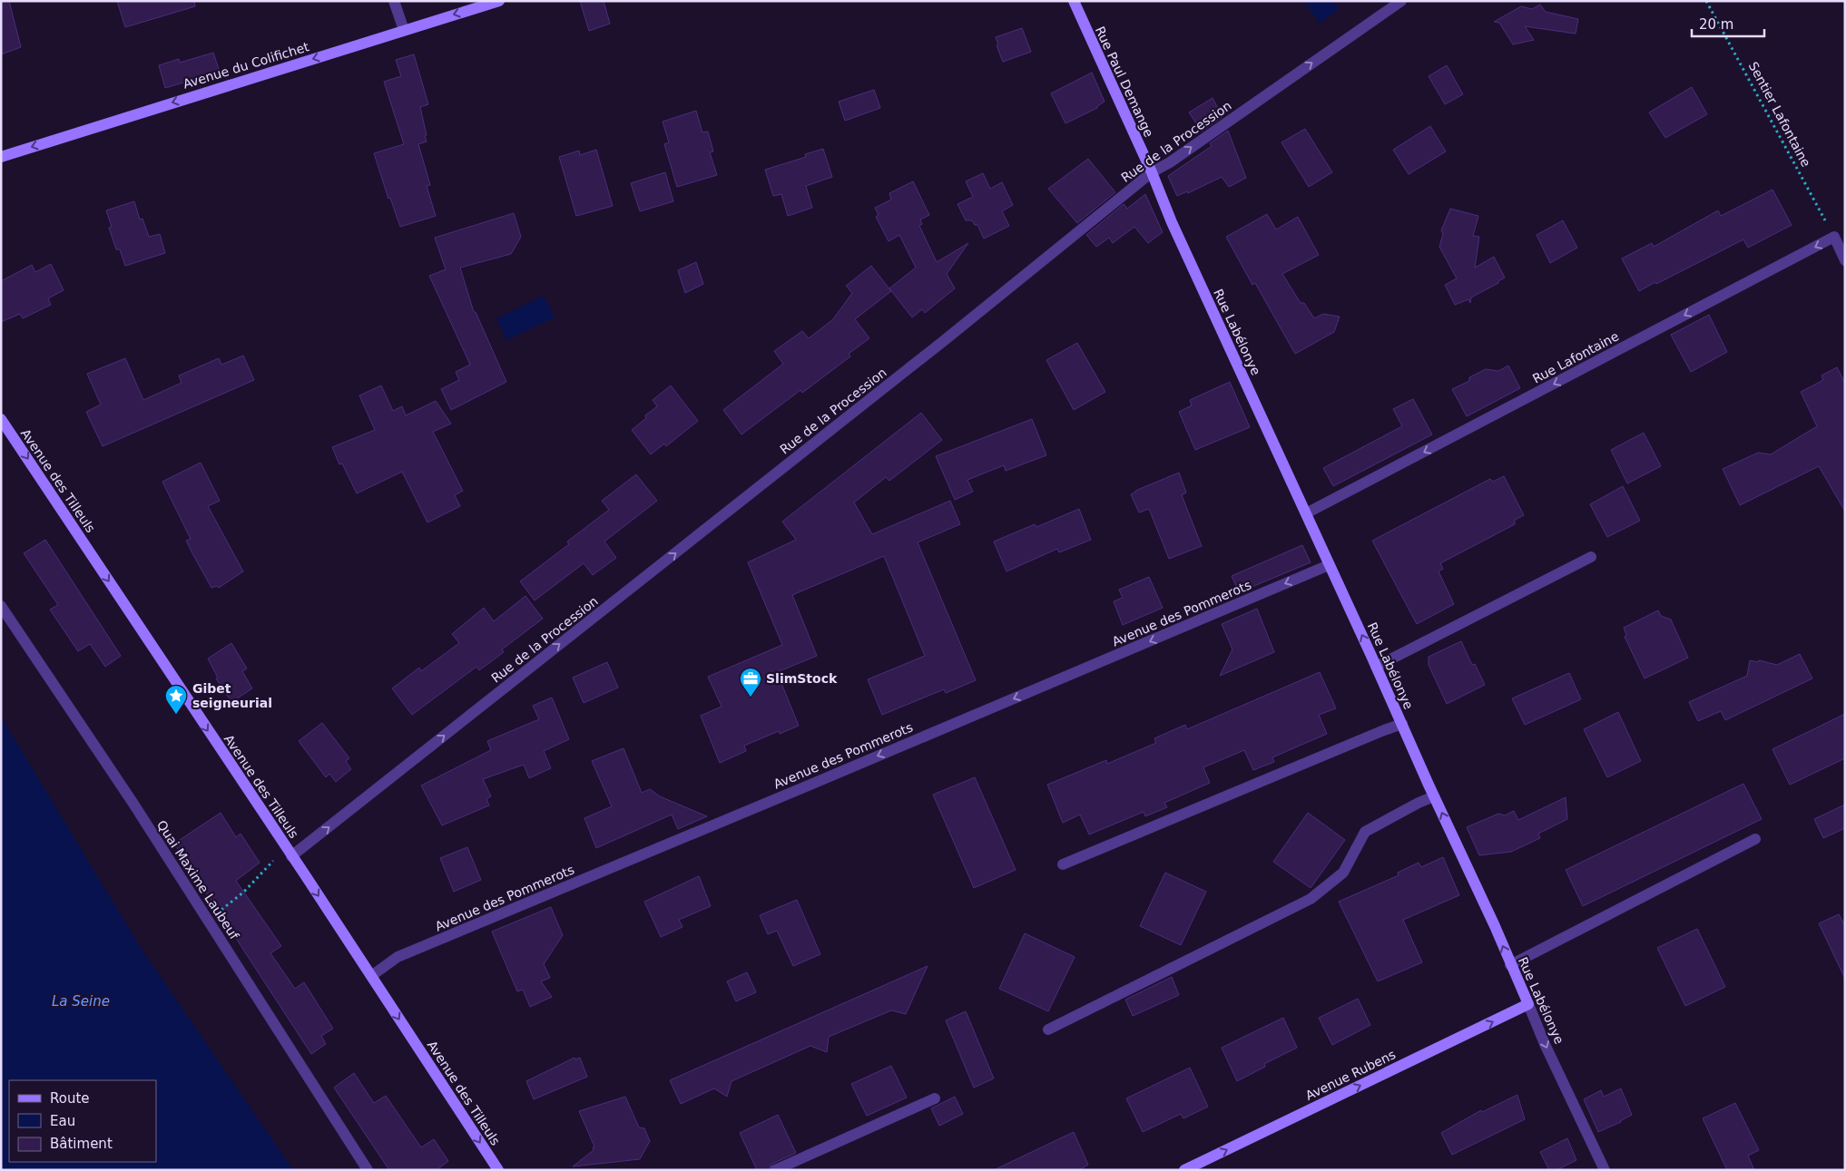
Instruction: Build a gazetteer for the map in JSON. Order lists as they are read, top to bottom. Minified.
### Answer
{"streets":{"main road":["Avenue du Colifichet","Rue Paul Demange","Rue Labélonye","Avenue des Tilleuls","Avenue Rubens"],"street":["Rue de la Procession","Rue Lafontaine","Avenue des Pommerots","Quai Maxime Laubeuf"],"path":["Sentier Lafontaine"]},"crossings":[["Rue Paul Demange","Rue de la Procession"],["Rue Paul Demange","Rue Labélonye"],["Sentier Lafontaine","Rue Lafontaine"],["Rue de la Procession","Rue Labélonye"],["Rue de la Procession","Avenue des Tilleuls"],["Rue Labélonye","Rue Lafontaine"],["Rue Labélonye","Avenue des Pommerots"],["Rue Labélonye","Avenue Rubens"],["Avenue des Tilleuls","Avenue des Pommerots"]],"one_way":["Avenue du Colifichet","Rue de la Procession","Rue Lafontaine","Avenue des Tilleuls","Avenue des Pommerots","Avenue Rubens"],"water":["La Seine"],"places":{"office":["SlimStock"],"place":["Gibet seigneurial"]},"legend":["Route","Eau","Bâtiment"],"scale_bar":"20 m"}
